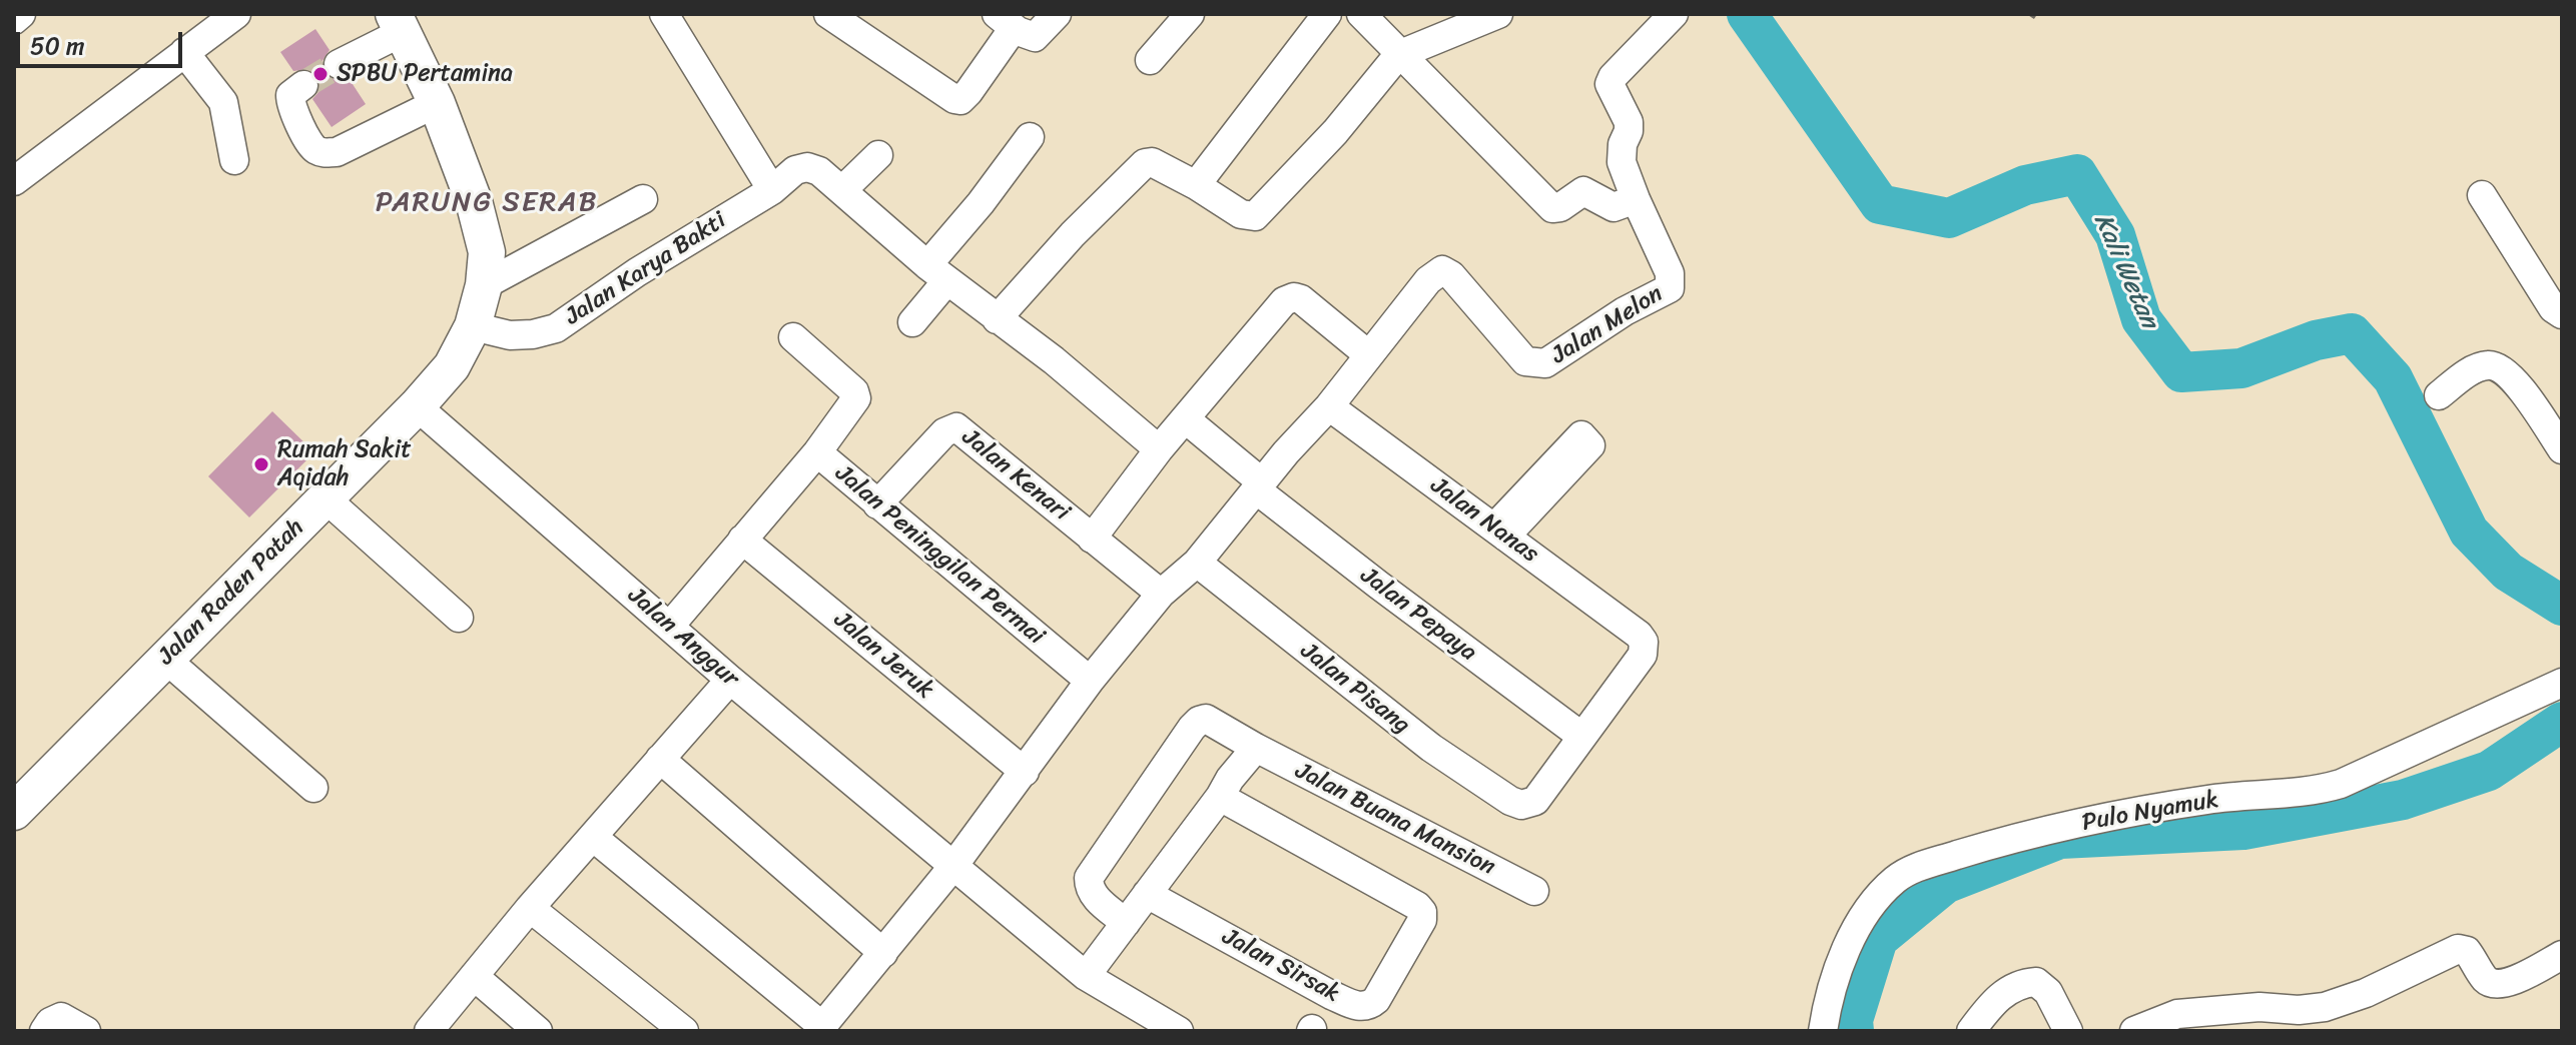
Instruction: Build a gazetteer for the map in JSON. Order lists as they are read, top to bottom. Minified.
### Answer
{"streets":{"main road":["Jalan Raden Patah"],"street":["Jalan Karya Bakti","Jalan Melon","Jalan Kenari","Jalan Nanas","Jalan Peninggilan Permai","Jalan Pepaya","Jalan Anggur","Jalan Jeruk","Jalan Pisang","Pulo Nyamuk","Jalan Buana Mansion","Jalan Sirsak"]},"crossings":[["Jalan Karya Bakti","Jalan Raden Patah"],["Jalan Kenari","Jalan Peninggilan Permai"],["Jalan Nanas","Jalan Pepaya"],["Jalan Nanas","Jalan Pisang"],["Jalan Peninggilan Permai","Jalan Anggur"],["Jalan Peninggilan Permai","Jalan Jeruk"],["Jalan Raden Patah","Jalan Anggur"],["Jalan Pepaya","Jalan Pisang"]],"districts":["PARUNG SERAB"],"water":["Kali Wetan"],"places":["SPBU Pertamina","Rumah Sakit Aqidah"],"scale_bar":"50 m"}
